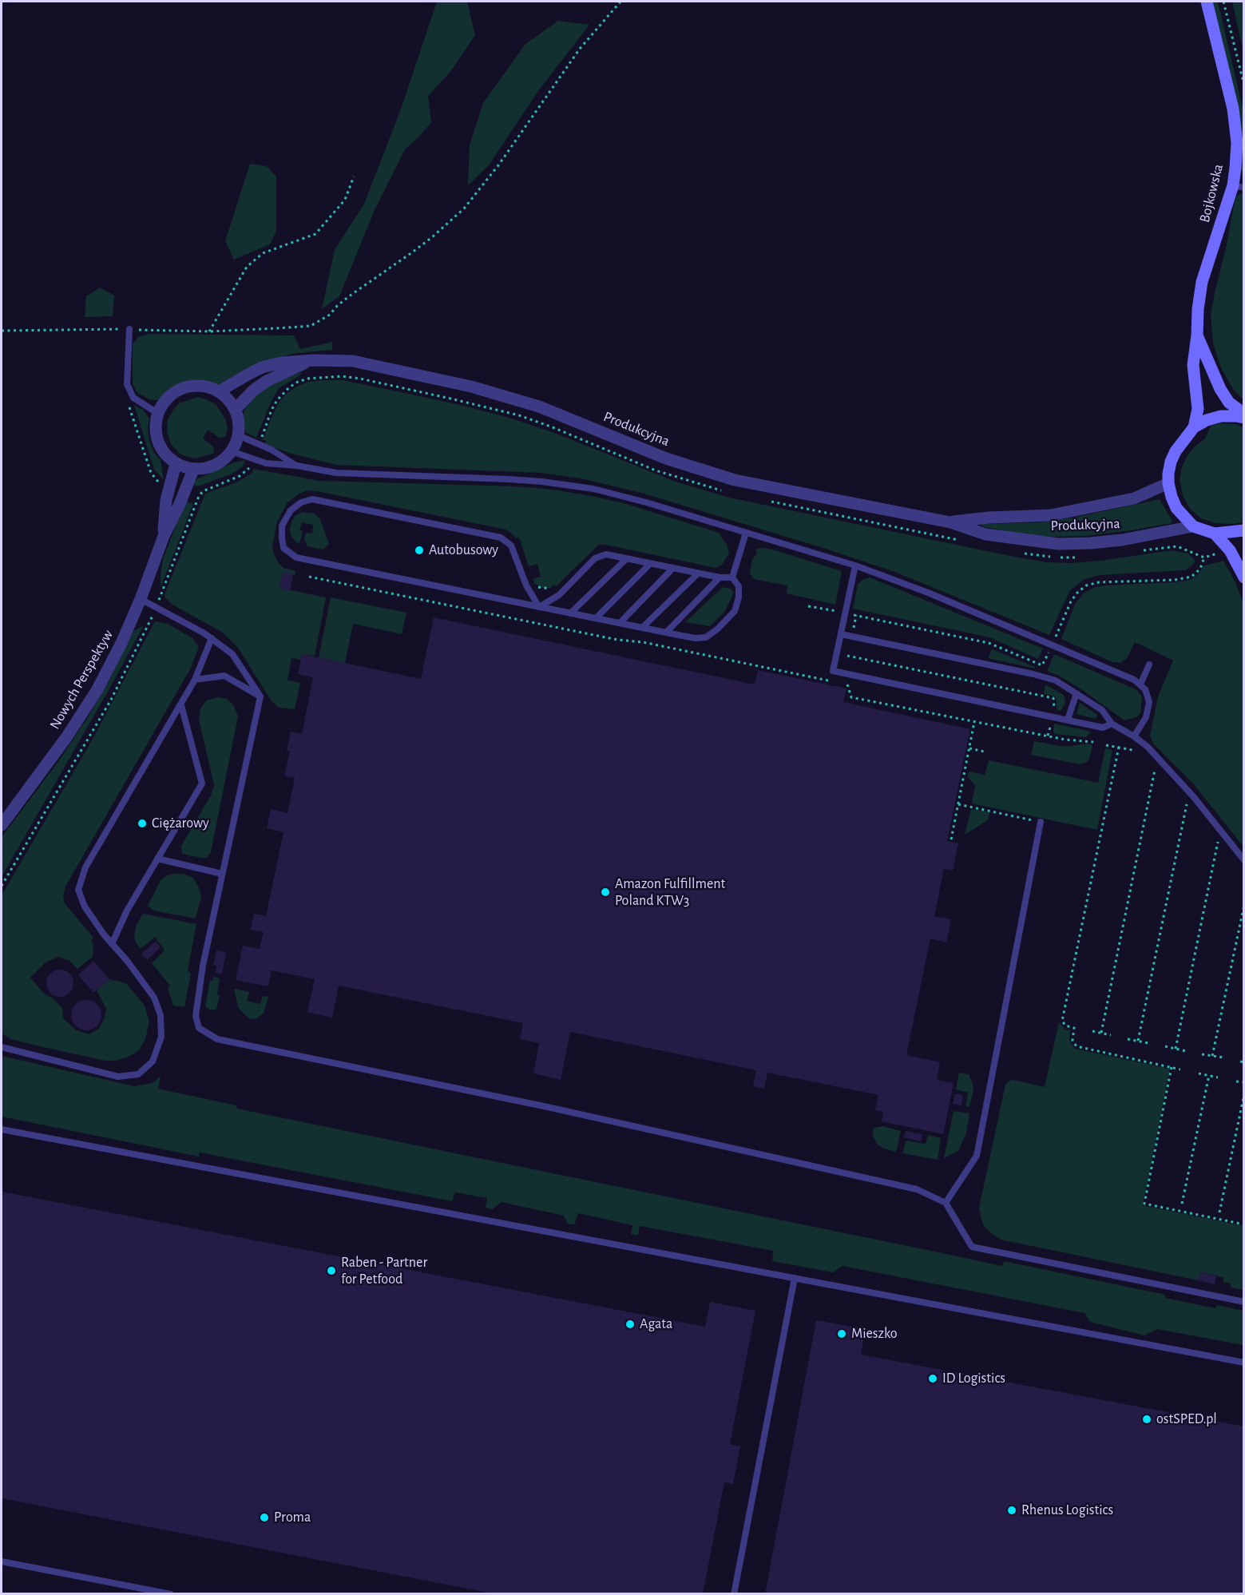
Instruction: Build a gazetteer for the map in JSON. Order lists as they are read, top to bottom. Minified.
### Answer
{"streets":{"street":["Bojkowska","Produkcyjna","Nowych Perspektyw"]},"crossings":[["Produkcyjna","Nowych Perspektyw"]],"places":["Autobusowy","Ciężarowy","Amazon Fulfillment Poland KTW3","Raben - Partner for Petfood","Agata","Mieszko","ID Logistics","ostSPED.pl","Rhenus Logistics","Proma"]}
